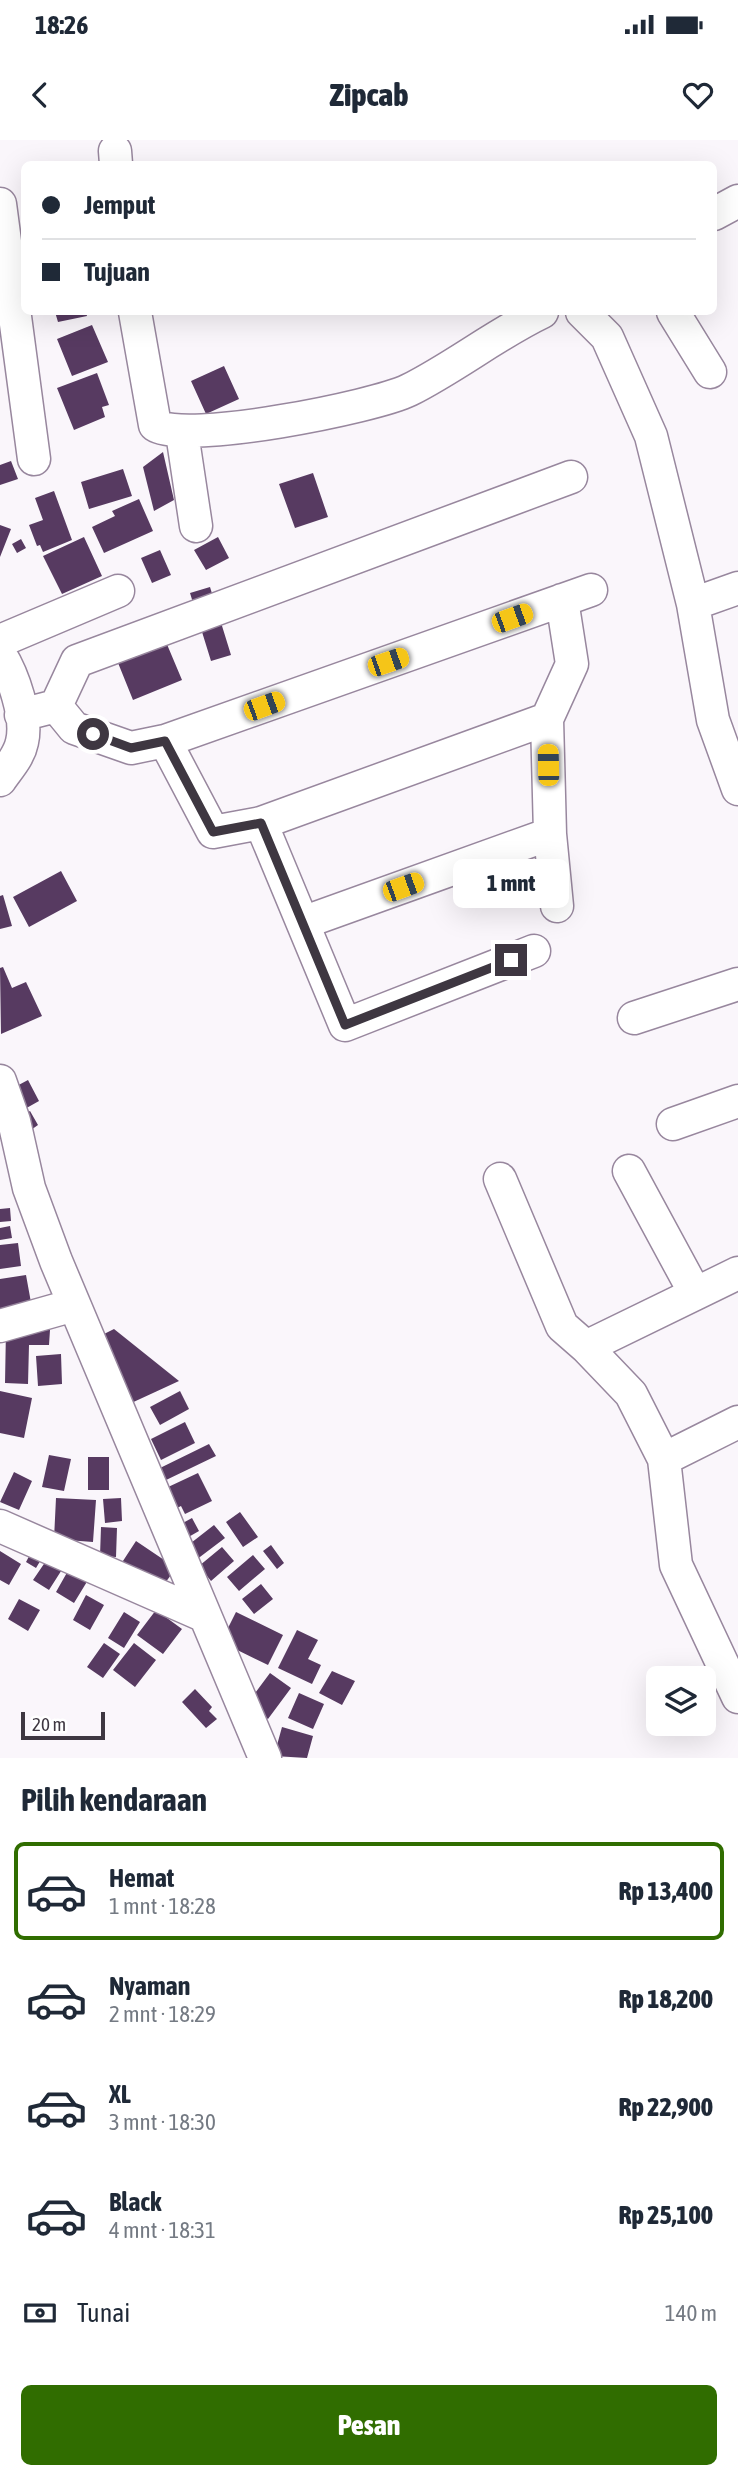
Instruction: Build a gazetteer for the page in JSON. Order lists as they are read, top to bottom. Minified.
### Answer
{"scale_bar":"20 m","page":{"status":"18:26","header":"Zipcab","banner":["Jemput","Tujuan"],"bubble":"1 mnt","scale":"20 m","heading":"Pilih kendaraan","list":[{"name":"Hemat","note":"1 mnt · 18:28","value":"Rp 13,400"},{"name":"Nyaman","note":"2 mnt · 18:29","value":"Rp 18,200"},{"name":"XL","note":"3 mnt · 18:30","value":"Rp 22,900"},{"name":"Black","note":"4 mnt · 18:31","value":"Rp 25,100"}],"pay":["Tunai","140 m"],"buttons":"Pesan"}}
